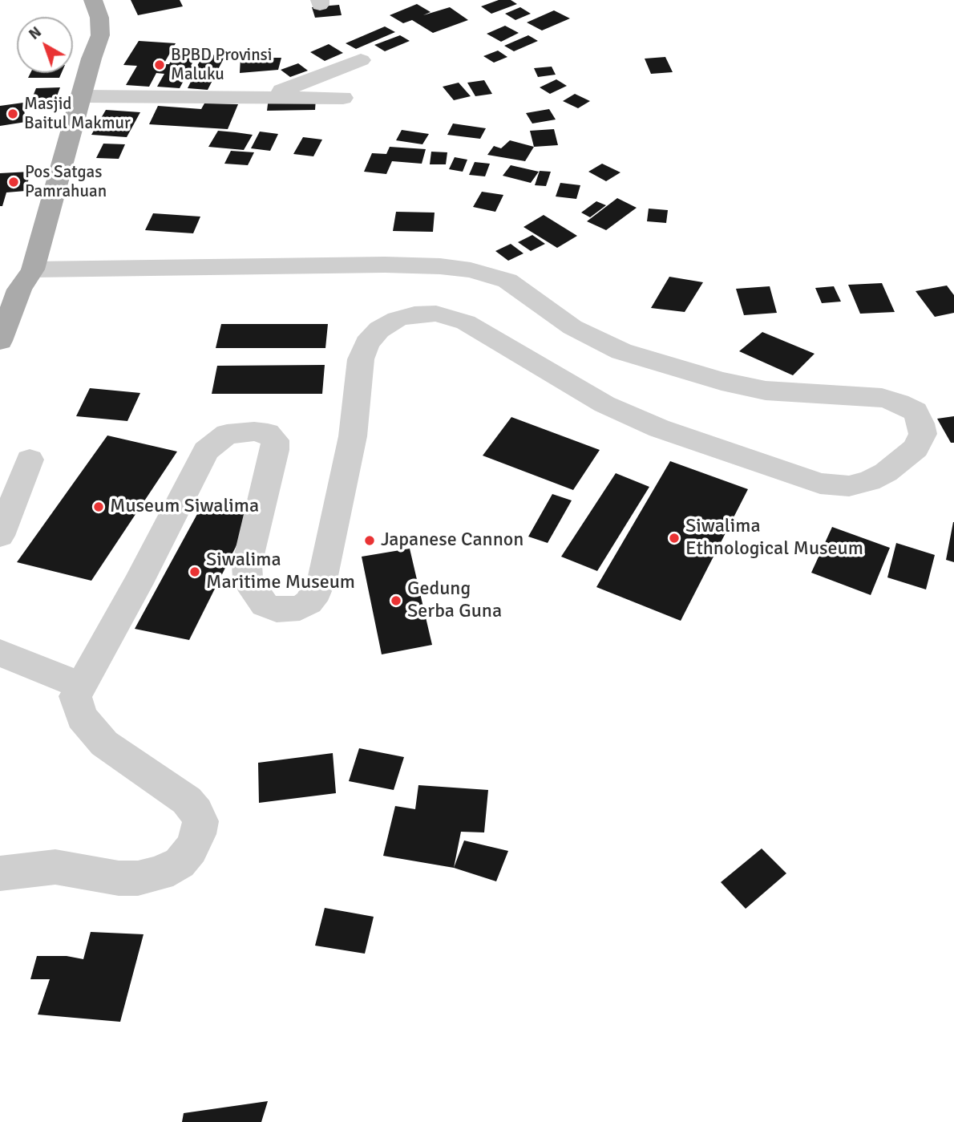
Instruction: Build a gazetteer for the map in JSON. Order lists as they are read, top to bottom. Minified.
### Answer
{"places":["BPBD Provinsi Maluku","Masjid Baitul Makmur","Pos Satgas Pamrahuan","Museum Siwalima","Siwalima Ethnological Museum","Japanese Cannon","Siwalima Maritime Museum","Gedung Serba Guna"],"north":"top left"}
